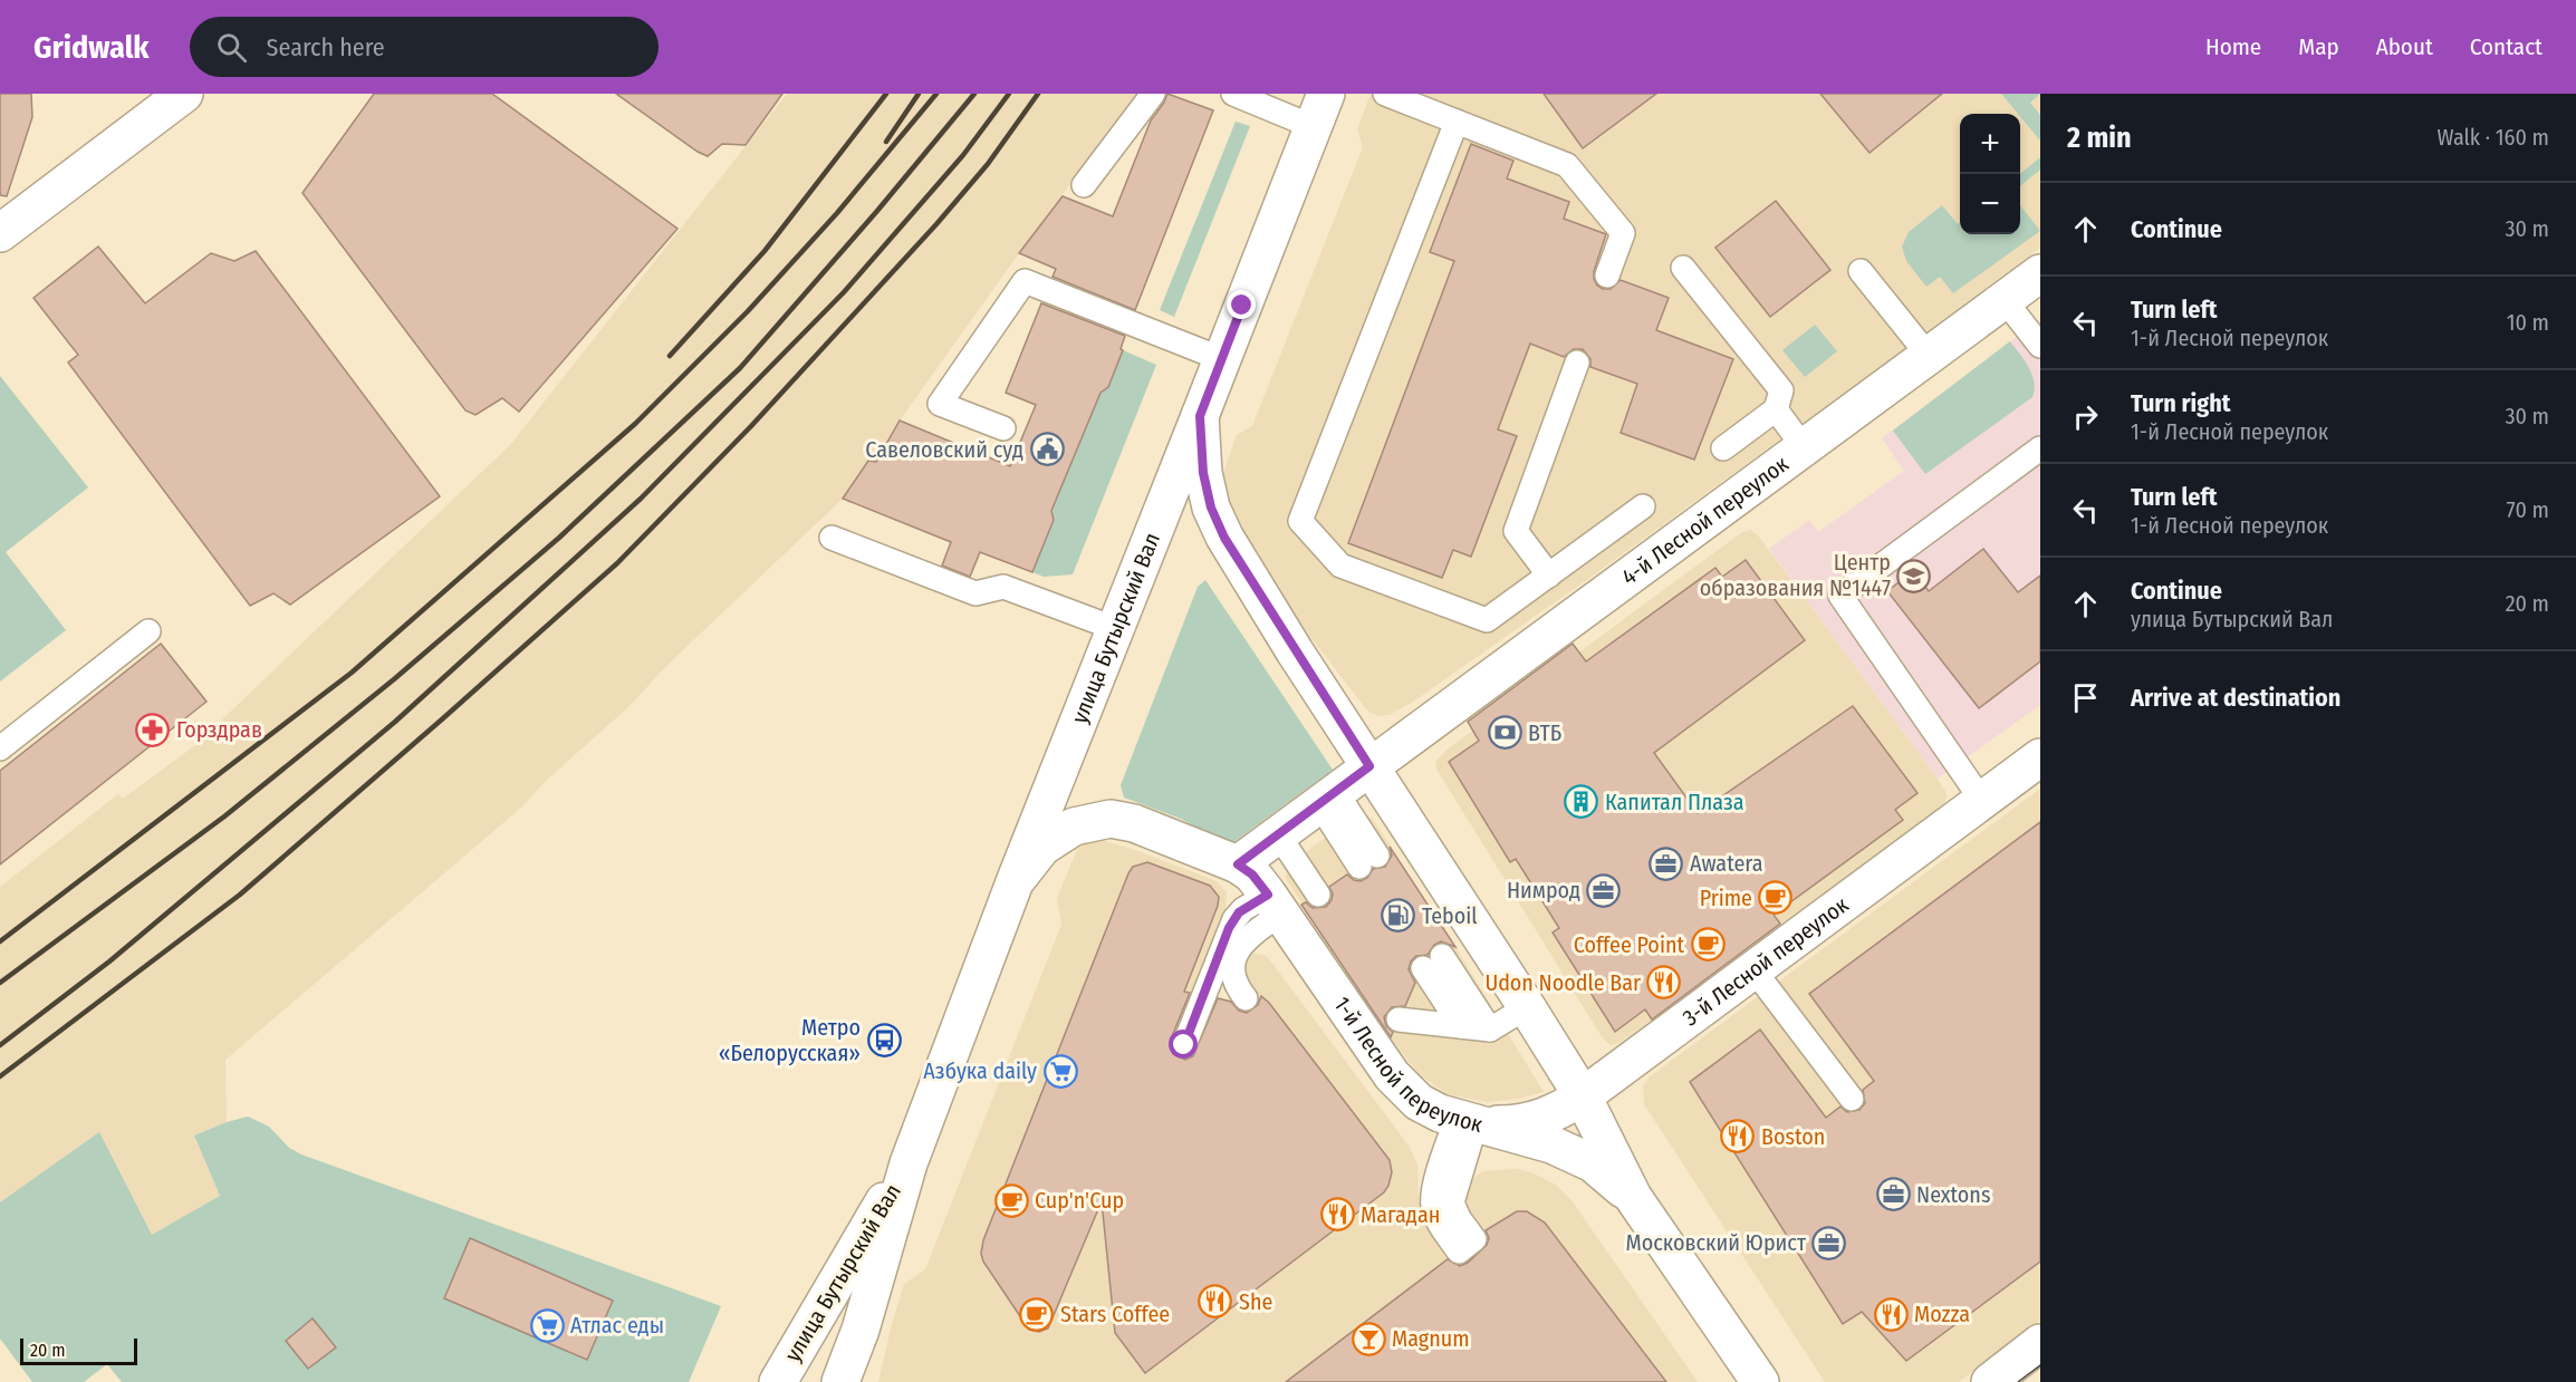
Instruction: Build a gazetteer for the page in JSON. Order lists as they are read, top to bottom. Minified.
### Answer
{"streets":{"street":["4-й Лесной переулок","улица Бутырский Вал","3-й Лесной переулок","1-й Лесной переулок"]},"crossings":[["4-й Лесной переулок","1-й Лесной переулок"],["улица Бутырский Вал","1-й Лесной переулок"],["3-й Лесной переулок","1-й Лесной переулок"]],"places":{"public building":["Савеловский cуд"],"school or university":["Центр образования №1447"],"pharmacy":["Горздрав"],"bank":["ВТБ"],"building":["Капитал Плаза"],"office":["Awatera","Нимрод","Nextons","Московский Юрист"],"cafe":["Prime","Coffee Point","Cup'n'Cup","Stars Coffee"],"fuel station":["Teboil"],"restaurant":["Udon Noodle Bar","Boston","Магадан","She","Mozza"],"bus stop":["Метро «Белорусская»"],"supermarket":["Азбука daily","Атлас еды"],"bar":["Magnum"]},"scale_bar":"20 m","page":{"header":"Gridwalk","search":"Search here","nav":["Home","Map","About","Contact"],"heading":["2 min","Walk · 160 m"],"map_buttons":["+","−"],"list":[["Continue","30 m"],["Turn left","1-й Лесной переулок","10 m"],["Turn right","1-й Лесной переулок","30 m"],["Turn left","1-й Лесной переулок","70 m"],["Continue","улица Бутырский Вал","20 m"],"Arrive at destination"],"scale":"20 m"}}
